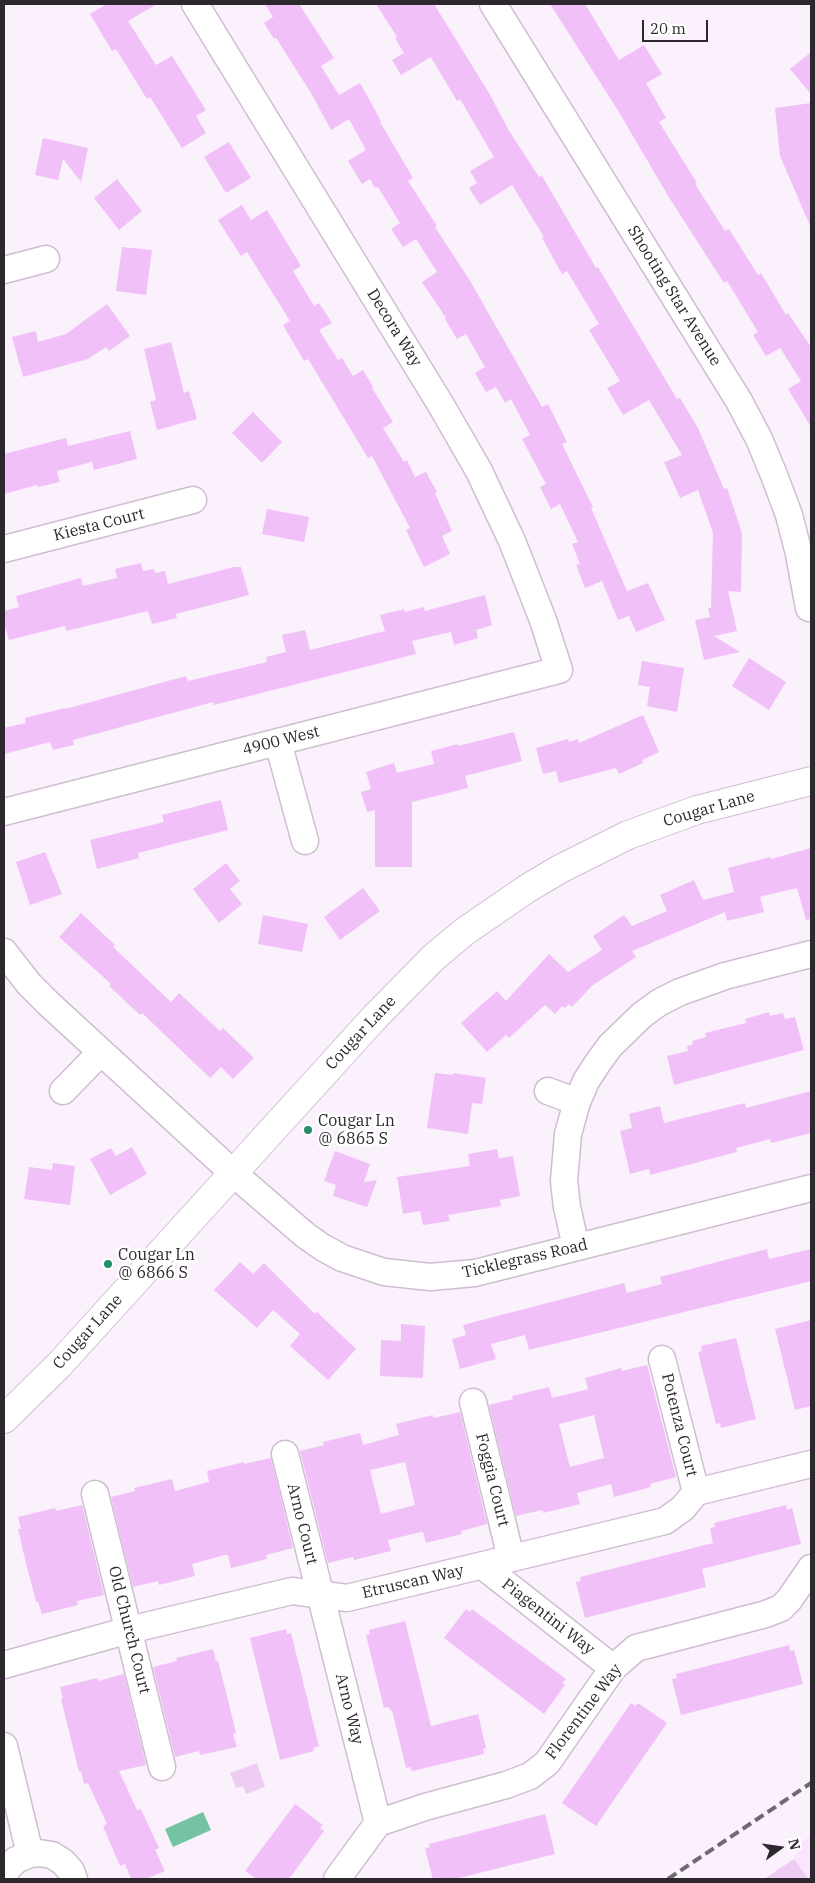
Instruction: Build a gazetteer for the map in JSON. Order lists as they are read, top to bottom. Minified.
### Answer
{"streets":{"main road":["Cougar Lane"],"street":["Shooting Star Avenue","Decora Way","Kiesta Court","4900 West","Ticklegrass Road","Potenza Court","Foggia Court","Arno Court","Etruscan Way","Piagentini Way","Old Church Court","Arno Way","Florentine Way"]},"crossings":[["Decora Way","4900 West"],["Cougar Lane","Ticklegrass Road"],["Potenza Court","Etruscan Way"],["Foggia Court","Etruscan Way"],["Arno Court","Etruscan Way"],["Arno Court","Arno Way"],["Etruscan Way","Piagentini Way"],["Etruscan Way","Old Church Court"],["Etruscan Way","Arno Way"],["Piagentini Way","Florentine Way"],["Arno Way","Florentine Way"]],"places":["Cougar Ln @ 6865 S","Cougar Ln @ 6866 S"],"scale_bar":"20 m","north":"right"}
